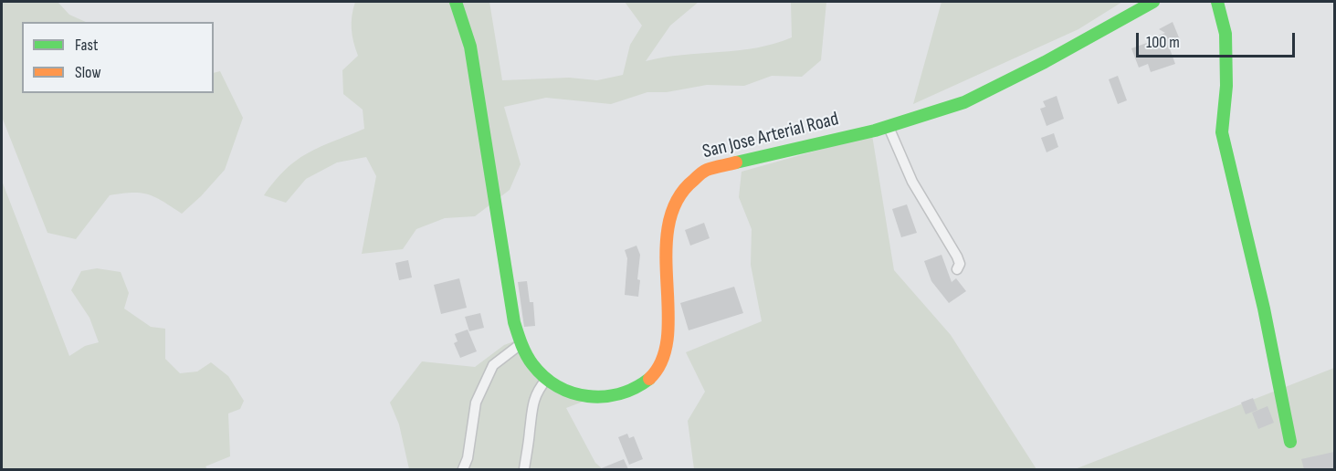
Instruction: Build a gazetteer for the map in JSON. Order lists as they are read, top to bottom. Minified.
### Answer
{"streets":{"main road":["San Jose Arterial Road"]},"legend":["Fast","Slow"],"scale_bar":"100 m"}
